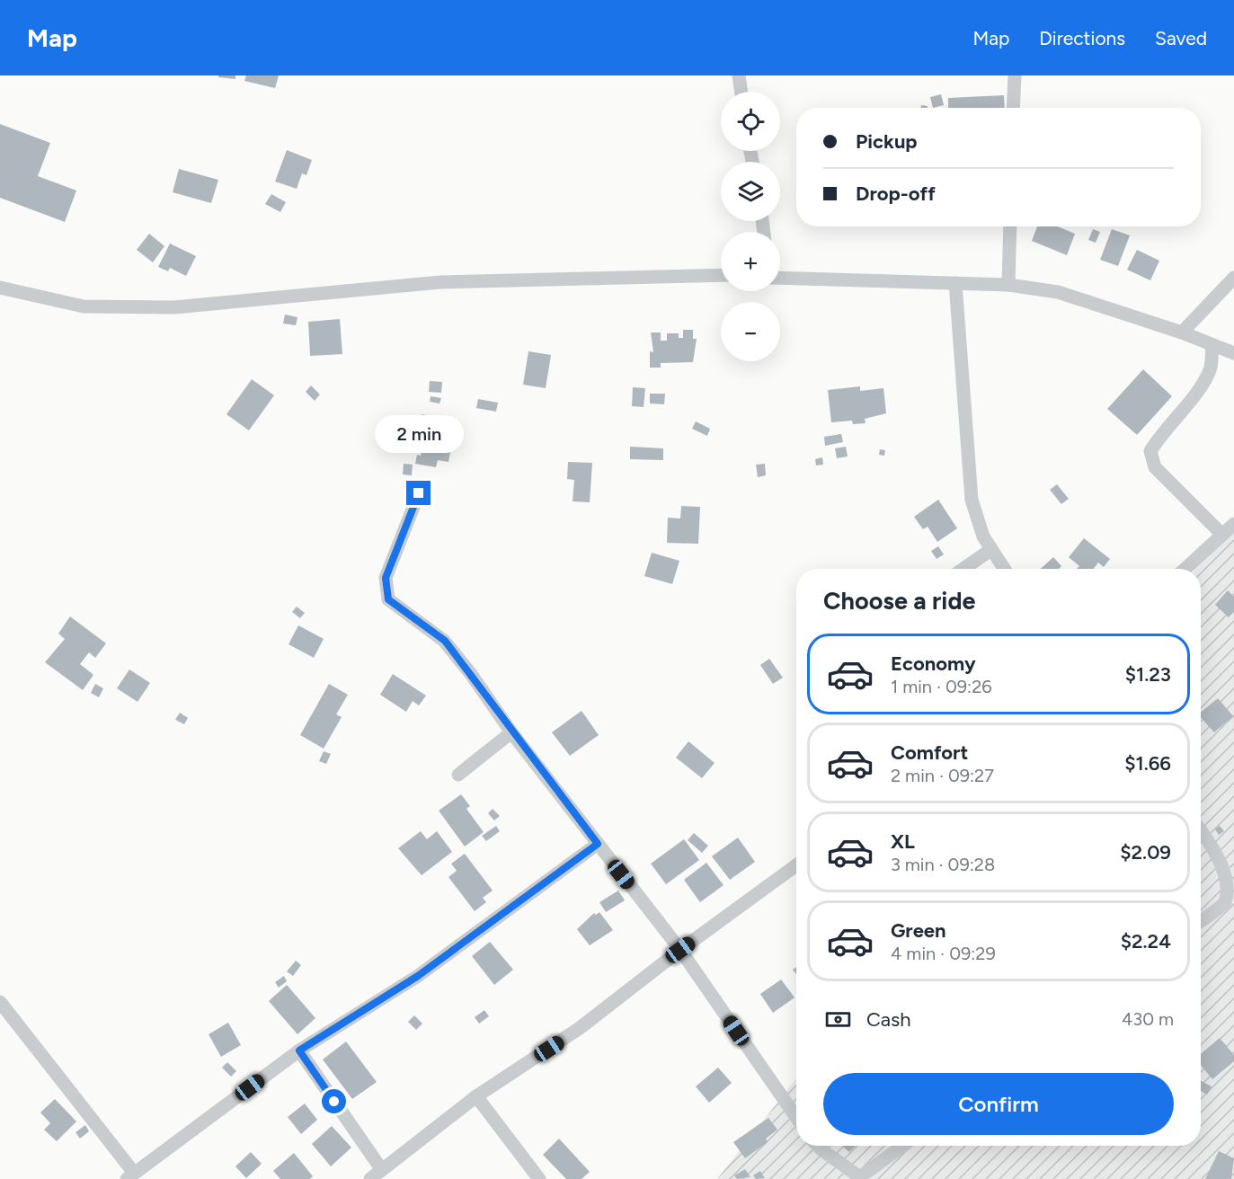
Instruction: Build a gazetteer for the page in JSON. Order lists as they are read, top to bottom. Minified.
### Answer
{"page":{"header":"Map","nav":["Map","Directions","Saved"],"map_buttons":["+","−"],"banner":["Pickup","Drop-off"],"bubble":"2 min","heading":"Choose a ride","list":[{"name":"Economy","note":"1 min · 09:26","value":"$1.23"},{"name":"Comfort","note":"2 min · 09:27","value":"$1.66"},{"name":"XL","note":"3 min · 09:28","value":"$2.09"},{"name":"Green","note":"4 min · 09:29","value":"$2.24"}],"pay":["Cash","430 m"],"buttons":"Confirm"}}
